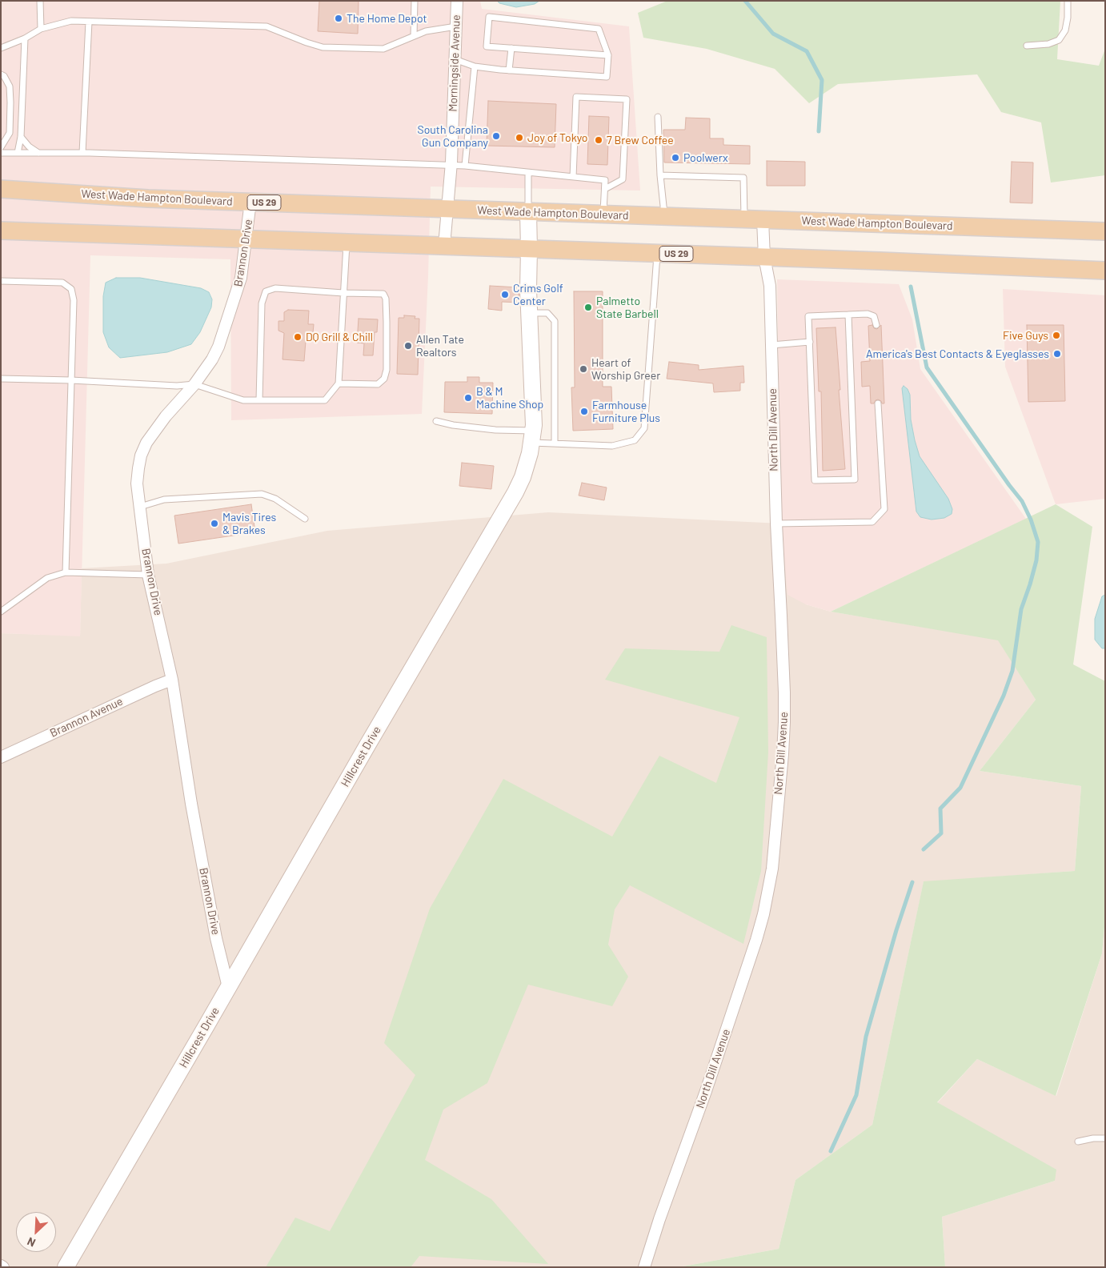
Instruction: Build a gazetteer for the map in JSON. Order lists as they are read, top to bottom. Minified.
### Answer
{"streets":{"main road":["West Wade Hampton Boulevard","US 29"],"street":["Morningside Avenue","Brannon Drive","North Dill Avenue","Brannon Avenue","Hillcrest Drive"]},"crossings":[["Morningside Avenue","West Wade Hampton Boulevard"],["Morningside Avenue","US 29"],["West Wade Hampton Boulevard","Brannon Drive"],["West Wade Hampton Boulevard","North Dill Avenue"],["West Wade Hampton Boulevard","Hillcrest Drive"],["US 29","Brannon Drive"],["US 29","North Dill Avenue"],["US 29","Hillcrest Drive"],["Brannon Drive","Brannon Avenue"],["Brannon Drive","Hillcrest Drive"]],"places":["The Home Depot","South Carolina Gun Company","Joy of Tokyo","7 Brew Coffee","Poolwerx","Crims Golf Center","Palmetto State Barbell","Five Guys","DQ Grill & Chill","Allen Tate Realtors","America's Best Contacts & Eyeglasses","Heart of Worship Greer","B & M Machine Shop","Farmhouse Furniture Plus","Mavis Tires & Brakes"],"north":"bottom left"}
